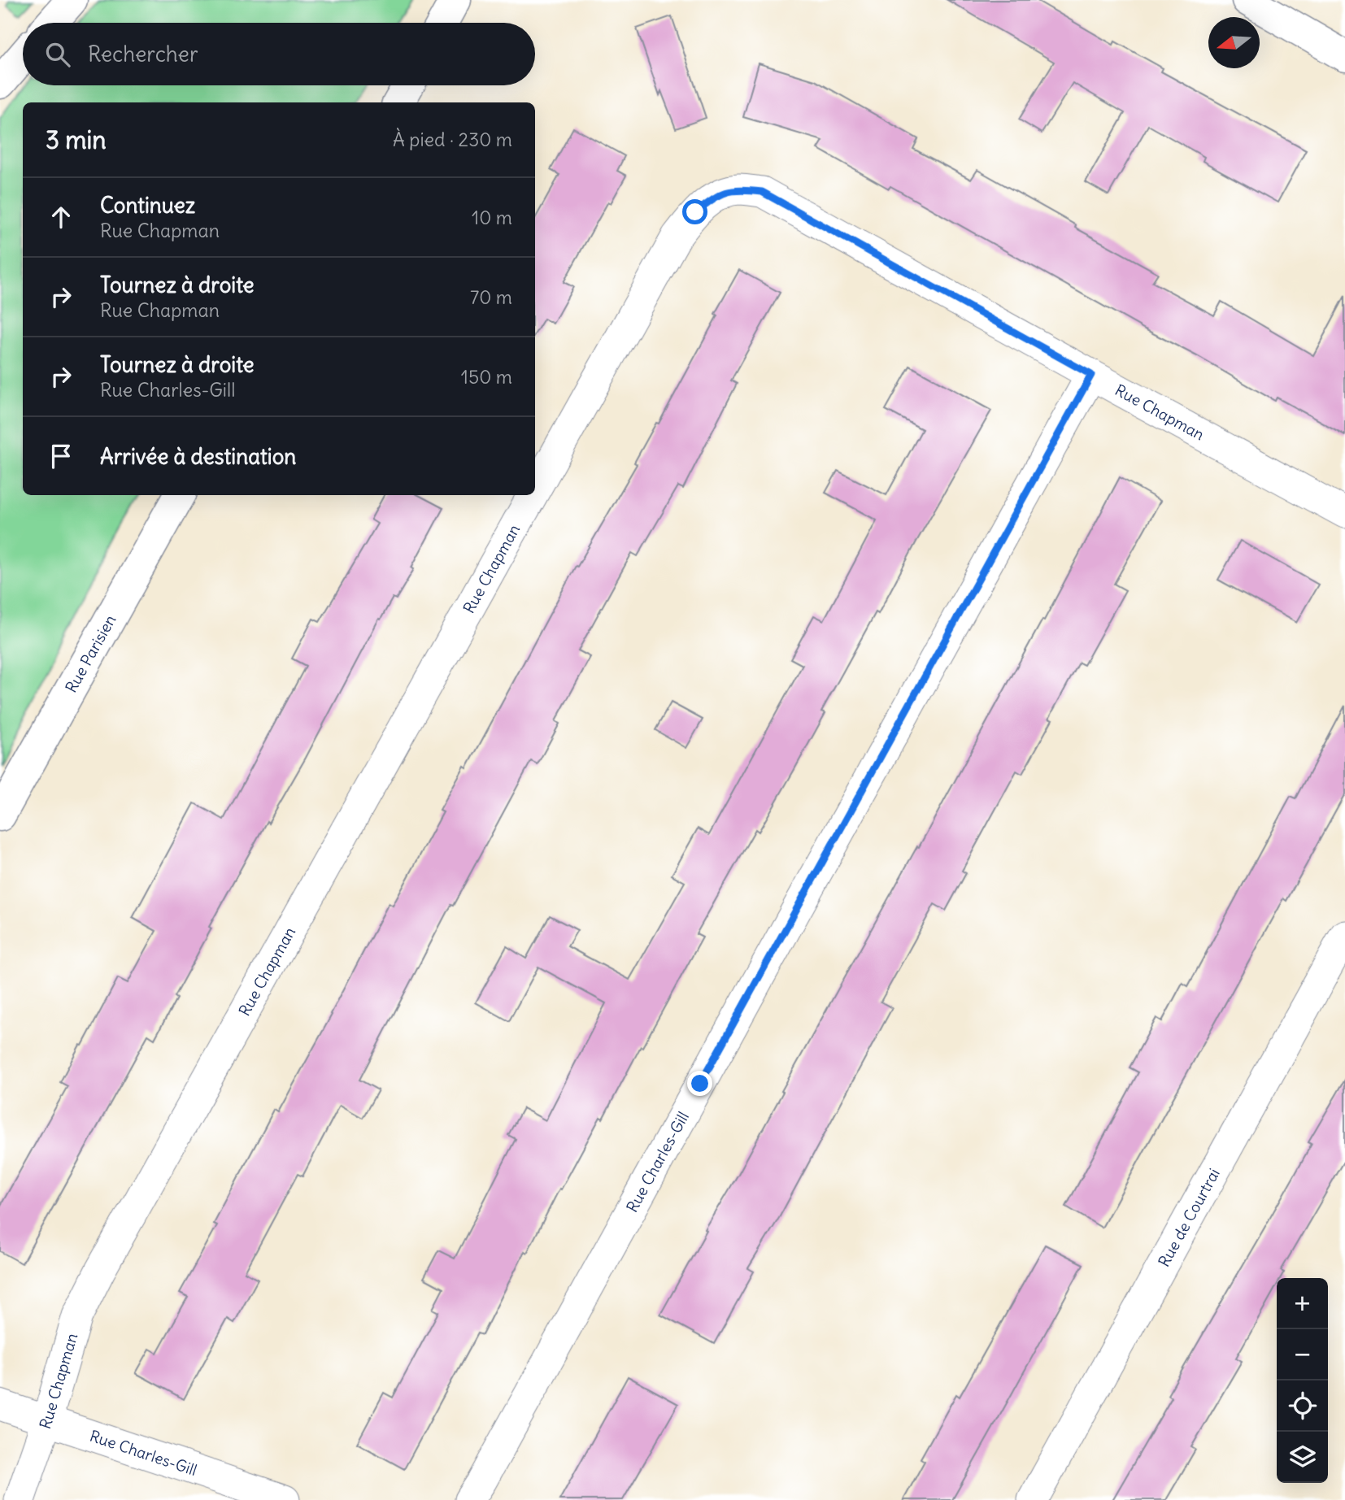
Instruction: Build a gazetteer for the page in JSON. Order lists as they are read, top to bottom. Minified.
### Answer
{"streets":{"main road":["Rue Parisien"],"street":["Rue Chapman","Rue Charles-Gill","Rue de Courtrai"]},"crossings":[["Rue Chapman","Rue Charles-Gill"]],"north":"left","page":{"search":"Rechercher","heading":["3 min","À pied · 230 m"],"list":[["Continuez","Rue Chapman","10 m"],["Tournez à droite","Rue Chapman","70 m"],["Tournez à droite","Rue Charles-Gill","150 m"],"Arrivée à destination"],"map_buttons":["+","−"]}}
